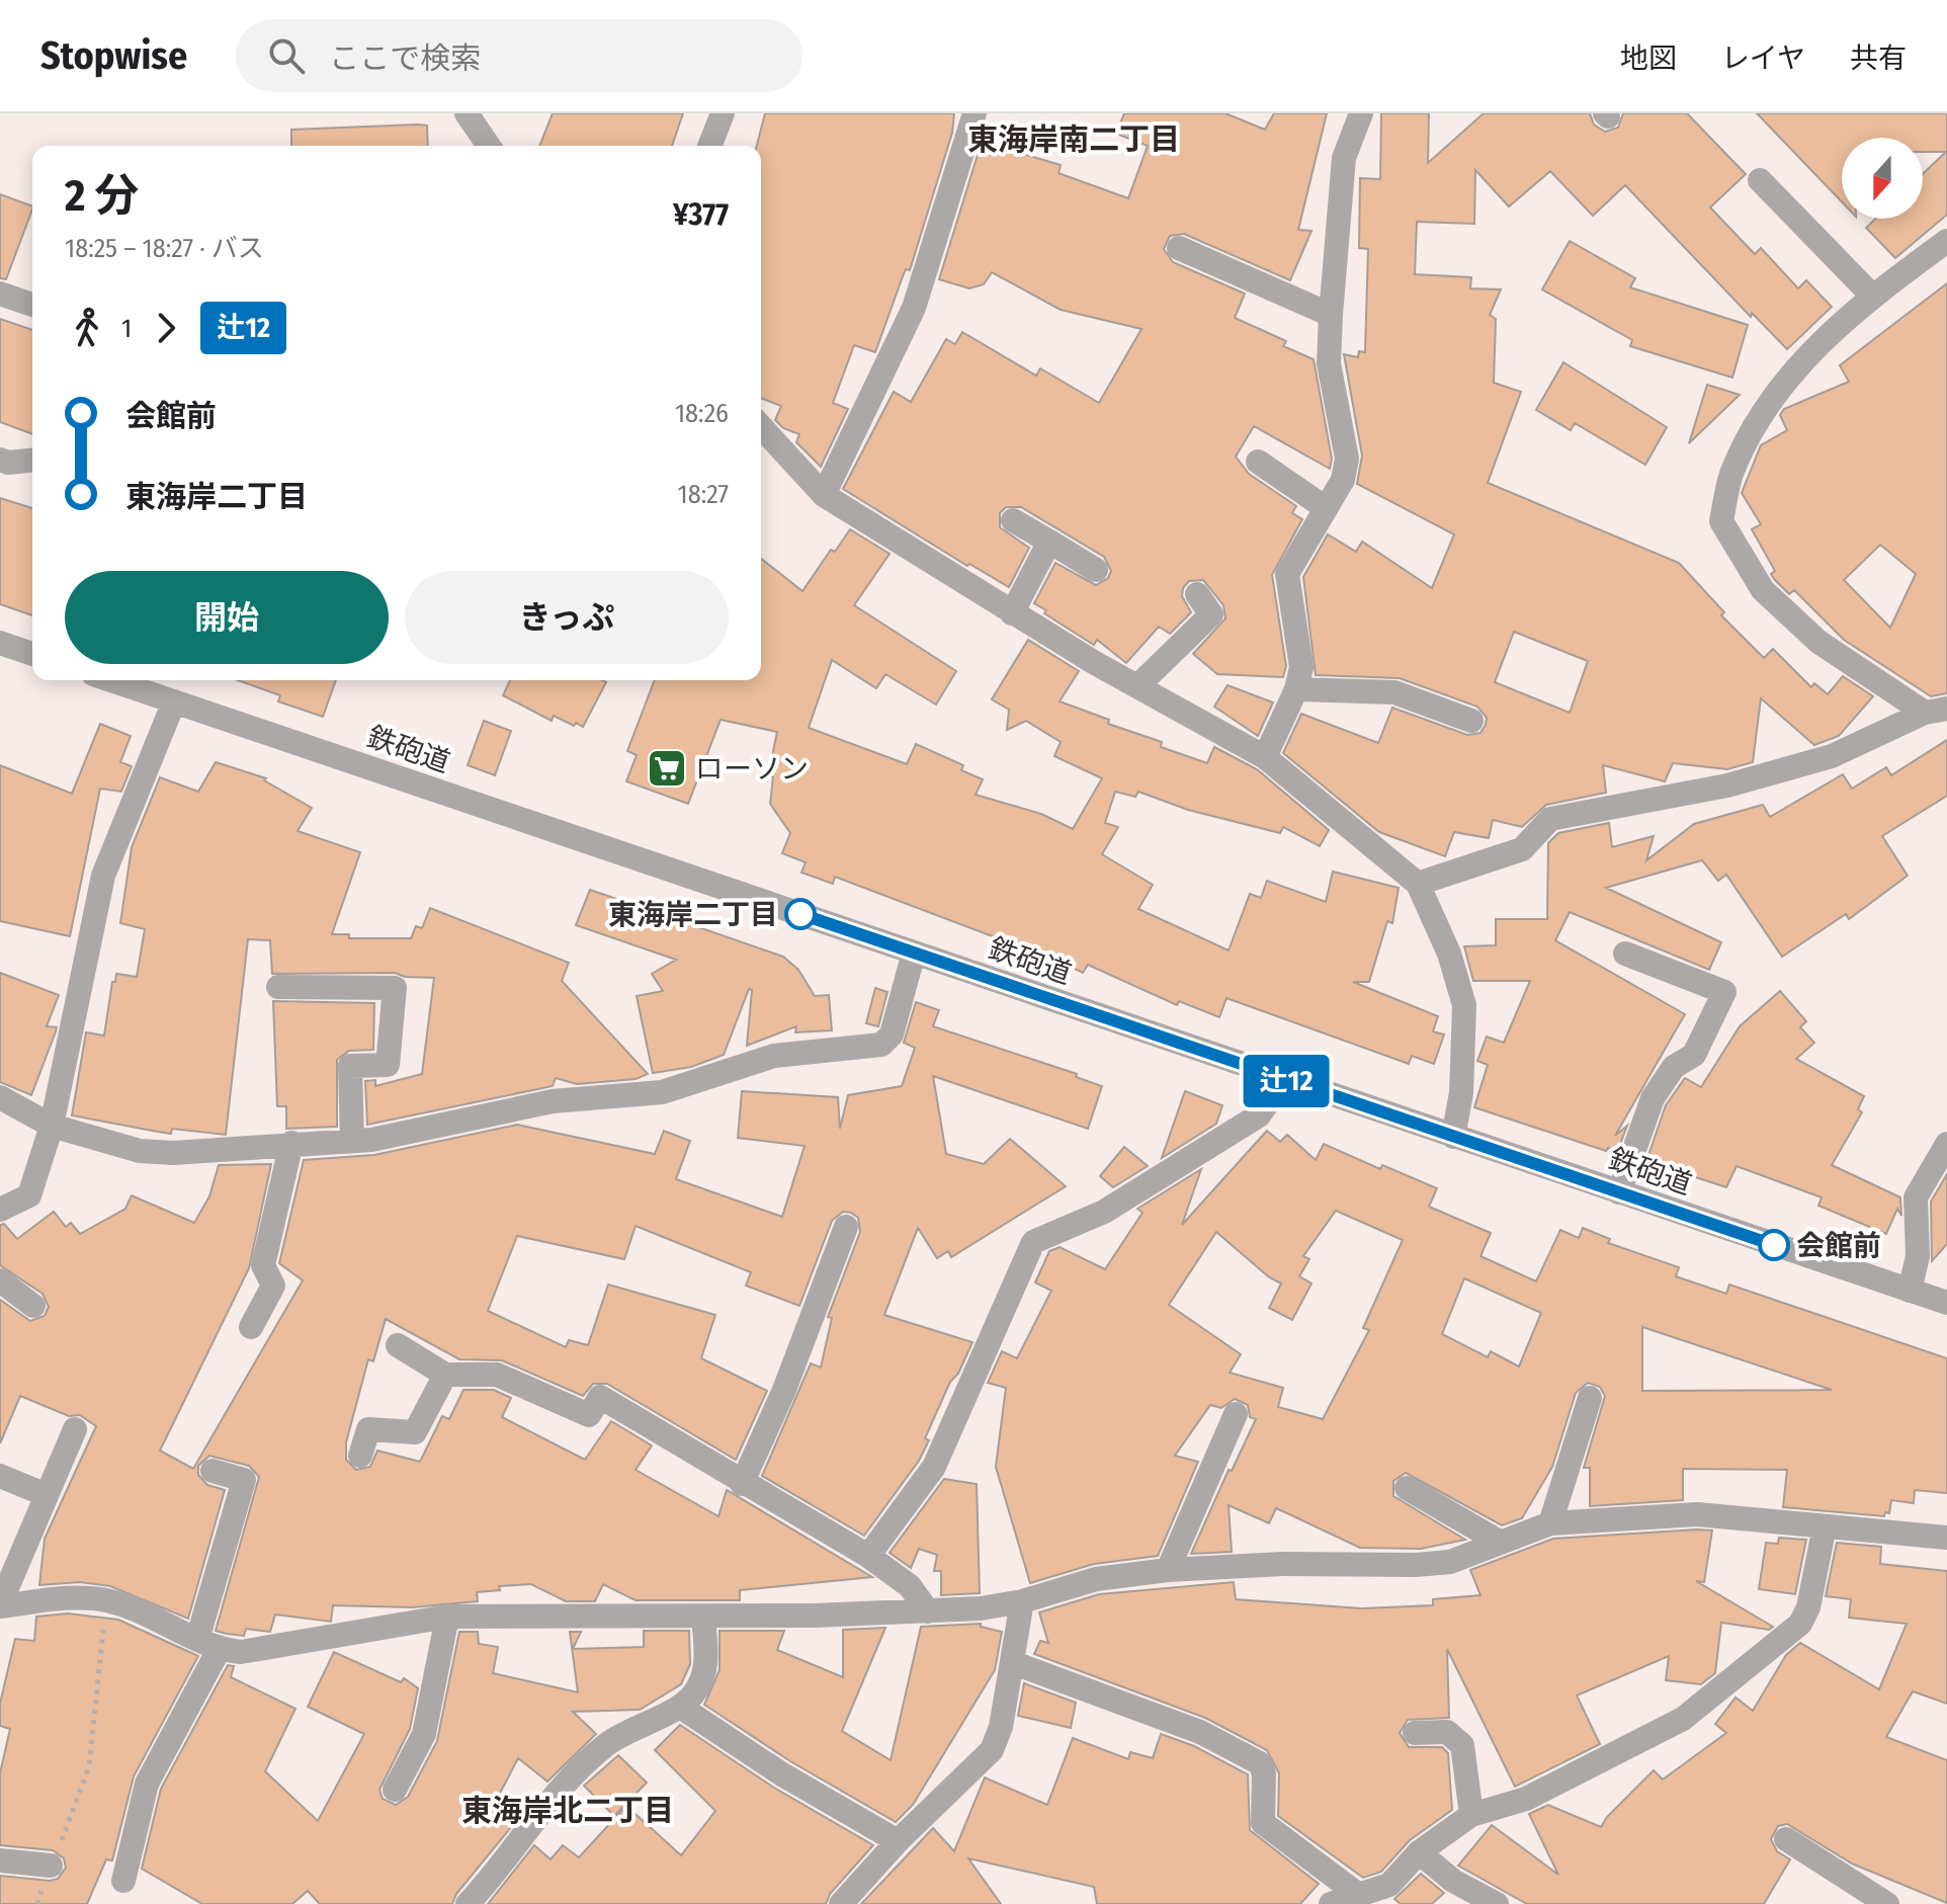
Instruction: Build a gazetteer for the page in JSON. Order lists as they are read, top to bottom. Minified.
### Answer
{"streets":{"street":["鉄砲道"]},"districts":["東海岸南二丁目","東海岸北二丁目"],"places":{"supermarket":["ローソン"],"other":["東海岸二丁目","会館前"]},"lines":["bus line 辻12"],"north":"bottom","page":{"header":"Stopwise","search":"ここで検索","nav":["地図","レイヤ","共有"],"on_map":"辻12","heading":["2 分","18:25 – 18:27 · バス","¥377"],"legs":["1","辻12"],"list":[{"name":"会館前","value":"18:26"},{"name":"東海岸二丁目","value":"18:27"}],"buttons":["開始","きっぷ"]}}
